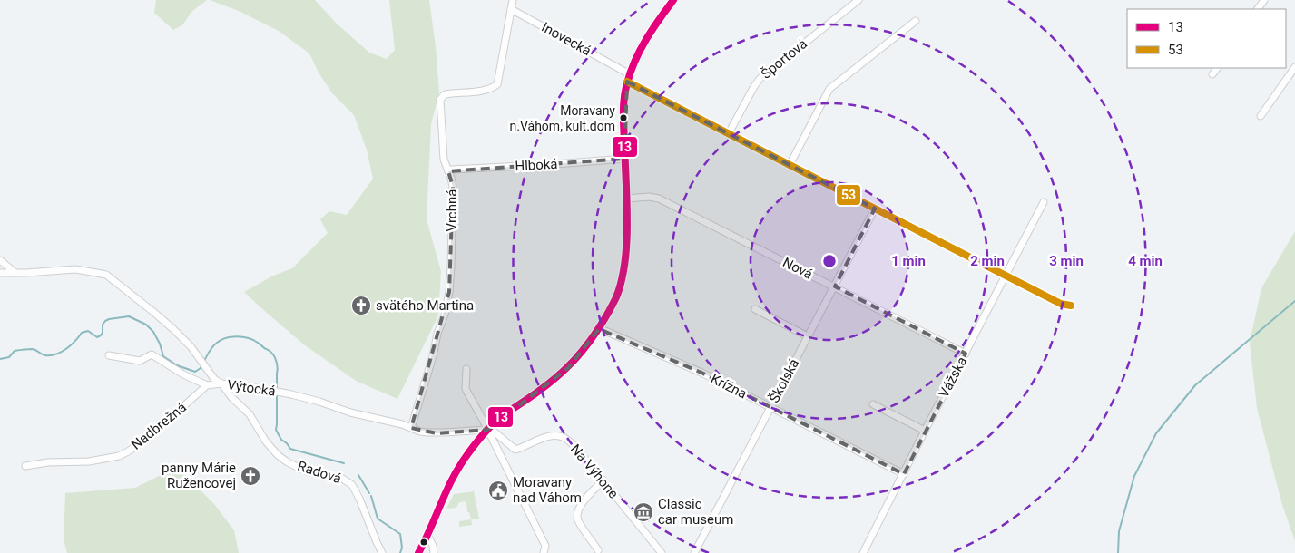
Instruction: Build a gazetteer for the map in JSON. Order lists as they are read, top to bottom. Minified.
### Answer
{"streets":{"street":["Inovecká","Športová","Hlboká","Vrchná","Nová","Vážska","Školská","Krížna","Výtocká","Nadbrežná","Na Výhone","Radová"]},"crossings":[["Inovecká","Športová"],["Inovecká","Vrchná"],["Inovecká","Vážska"],["Inovecká","Školská"],["Hlboká","Vrchná"],["Vrchná","Výtocká"],["Nová","Vážska"],["Nová","Školská"],["Vážska","Krížna"],["Školská","Krížna"],["Výtocká","Na Výhone"],["Výtocká","Radová"]],"places":{"other":["Moravany n.Váhom, kult.dom"],"church":["svätého Martina","panny Márie Ružencovej"],"public building":["Moravany nad Váhom"],"museum":["Classic car museum"]},"lines":["transit line 13","transit line 53"],"legend":["13","53"],"rings":["1 min","2 min","3 min","4 min"]}
